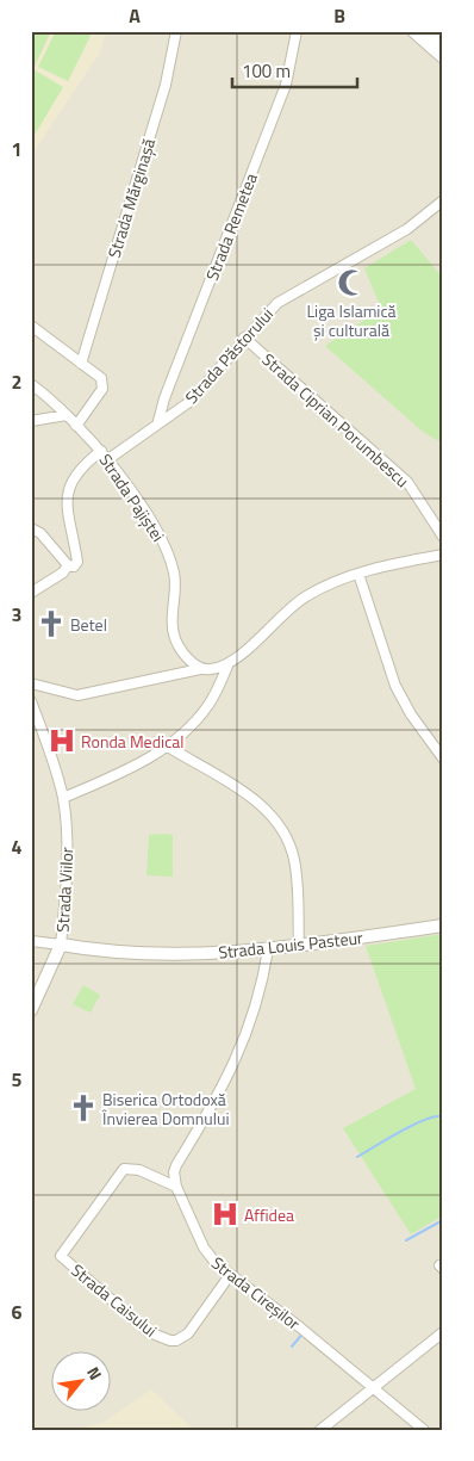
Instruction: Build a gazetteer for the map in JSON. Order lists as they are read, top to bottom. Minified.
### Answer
{"streets":{"street":["Strada Mărginașă","Strada Remetea","Strada Păstorului","Strada Ciprian Porumbescu","Strada Pajiștei","Strada Viilor","Strada Louis Pasteur","Strada Cireșilor","Strada Caisului"]},"crossings":[["Strada Remetea","Strada Păstorului"],["Strada Păstorului","Strada Ciprian Porumbescu"],["Strada Păstorului","Strada Pajiștei"],["Strada Viilor","Strada Louis Pasteur"],["Strada Cireșilor","Strada Caisului"]],"places":{"mosque":["Liga Islamică și culturală"],"church":["Betel","Biserica Ortodoxă Învierea Domnului"],"hospital":["Ronda Medical","Affidea"]},"scale_bar":"100 m","north":"top right","grid":{"columns":["A","B"],"rows":["1","2","3","4","5","6"]}}
